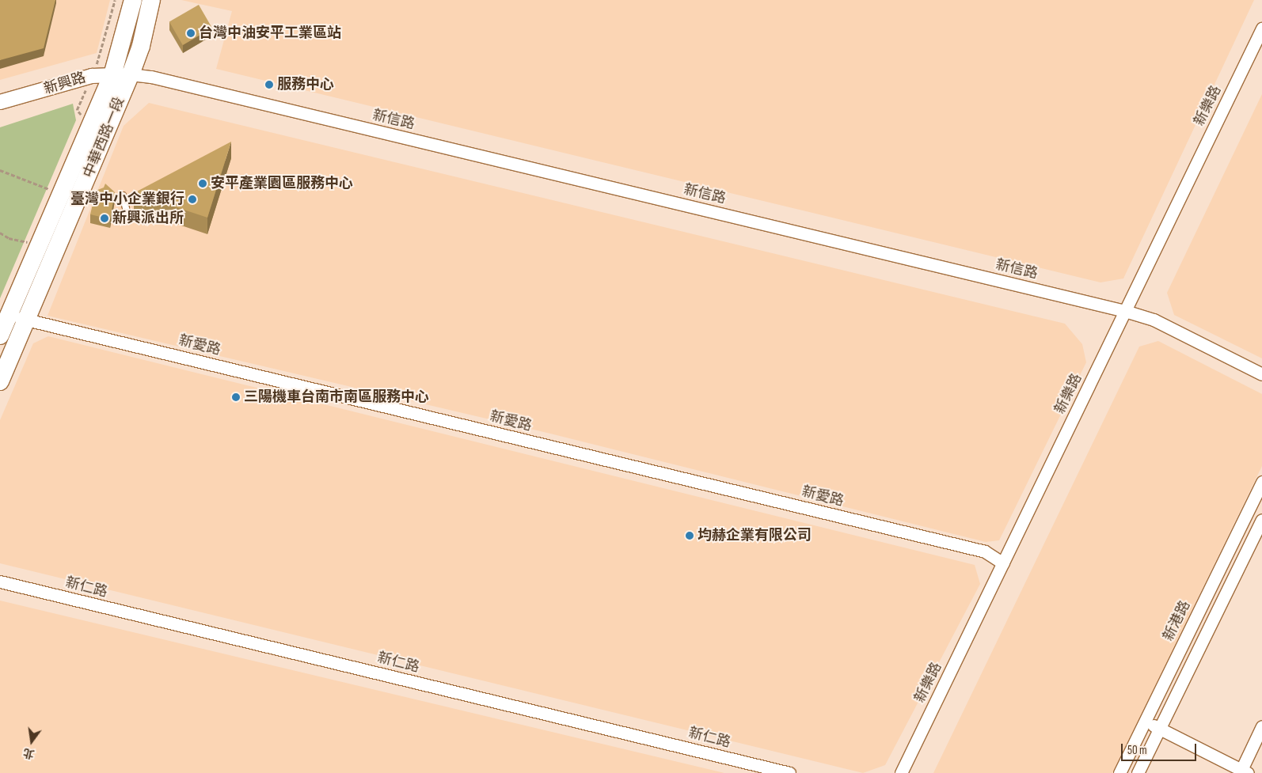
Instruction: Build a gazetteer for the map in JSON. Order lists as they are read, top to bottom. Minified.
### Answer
{"streets":{"main road":["中華西路一段"],"street":["新興路","新樂路","新信路","新愛路","新仁路","新港路"]},"crossings":[["新興路","新信路"],["新興路","中華西路一段"],["新樂路","新信路"],["新樂路","新愛路"],["新信路","中華西路一段"],["中華西路一段","新愛路"]],"places":["台灣中油安平工業區站","服務中心","安平產業園區服務中心","臺灣中小企業銀行","新興派出所","三陽機車台南市南區服務中心","均赫企業有限公司"],"scale_bar":"50 m","north":"bottom"}
